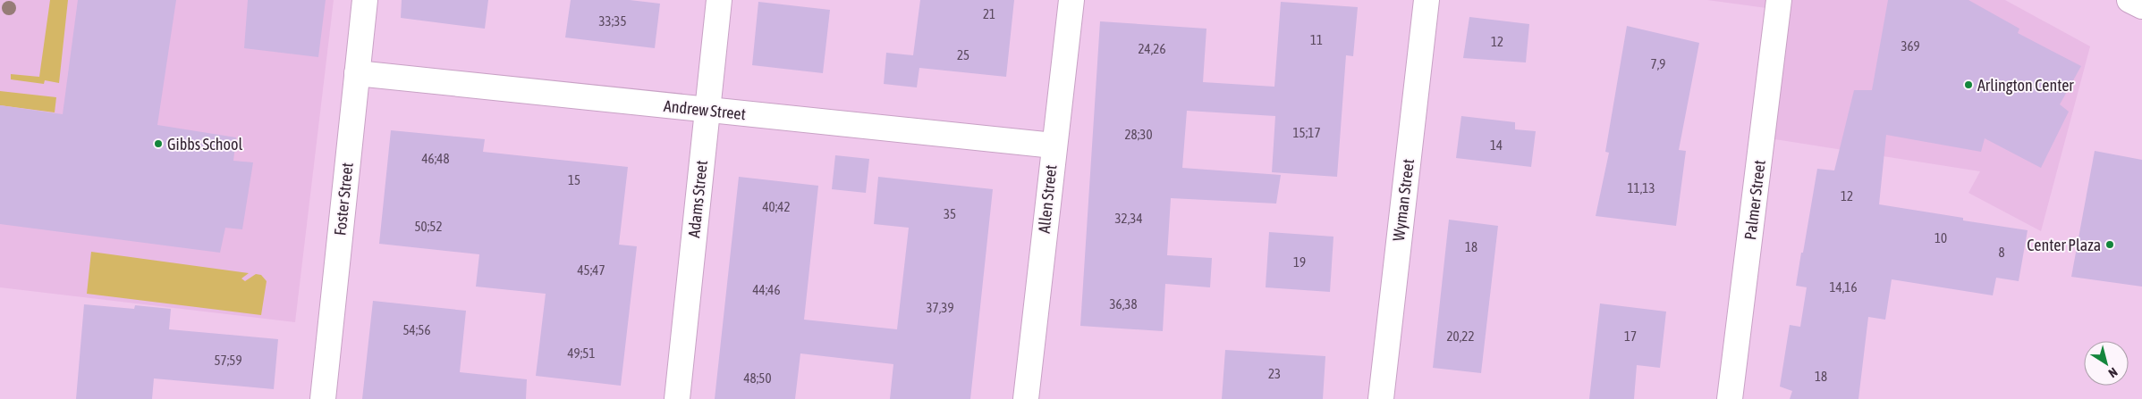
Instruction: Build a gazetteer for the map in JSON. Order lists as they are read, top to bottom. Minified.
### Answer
{"streets":{"main road":["Andrew Street","Foster Street","Adams Street","Allen Street","Wyman Street","Palmer Street"]},"crossings":[["Andrew Street","Foster Street"],["Andrew Street","Adams Street"],["Andrew Street","Allen Street"]],"places":["Arlington Center","Gibbs School","Center Plaza"],"house_numbers":["21","33;35","11","12","369","24,26","25","7,9","15;17","28;30","14","46;48","15","11,13","12","40;42","35","32,34","50;52","10","18","8","19","45;47","14,16","44;46","36,38","37,39","54;56","20,22","17","49;51","57;59","23","18","48;50"],"north":"bottom right"}
